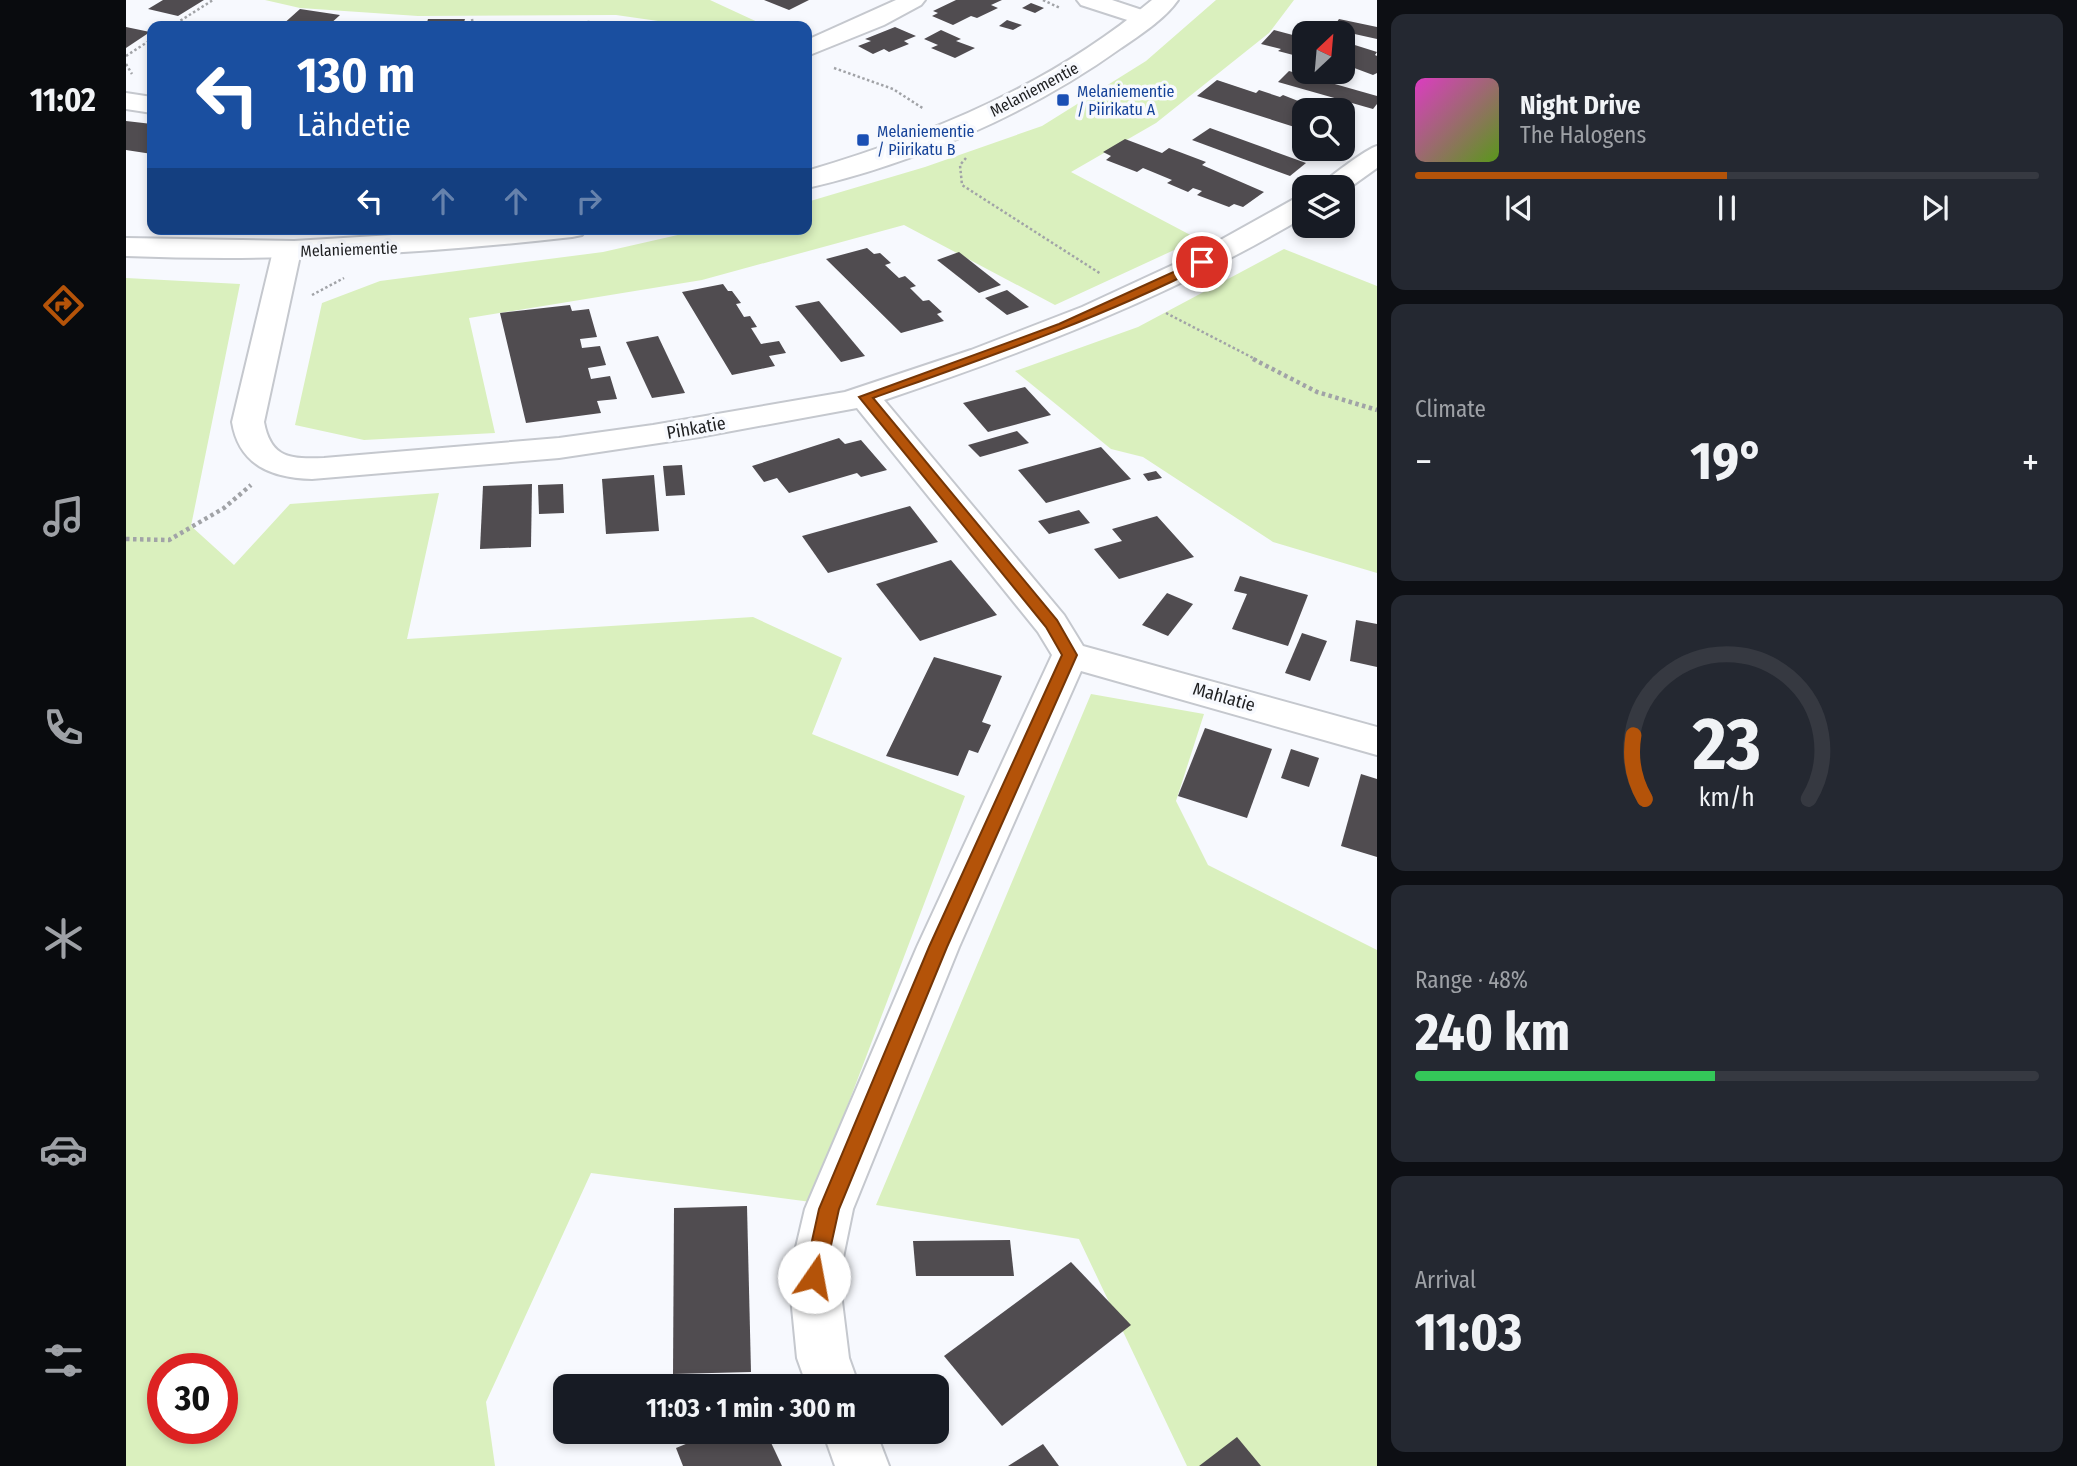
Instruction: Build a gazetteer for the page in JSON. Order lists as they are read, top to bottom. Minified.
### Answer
{"streets":{"street":["Melaniementie","Pihkatie","Mahlatie"]},"crossings":[["Melaniementie","Pihkatie"]],"places":{"transit":["Melaniementie / Piirikatu A","Melaniementie / Piirikatu B"]},"north":"top right","page":{"tabs":"11:02","turn":["130 m","Lähdetie"],"song":["Night Drive","The Halogens"],"tile":["Climate",["Range · 48%","240 km"],["Arrival","11:03"]],"heat":["−","19°","+"],"limit":"30","trip":"11:03 · 1 min · 300 m","gauge":["23","km/h"]}}
